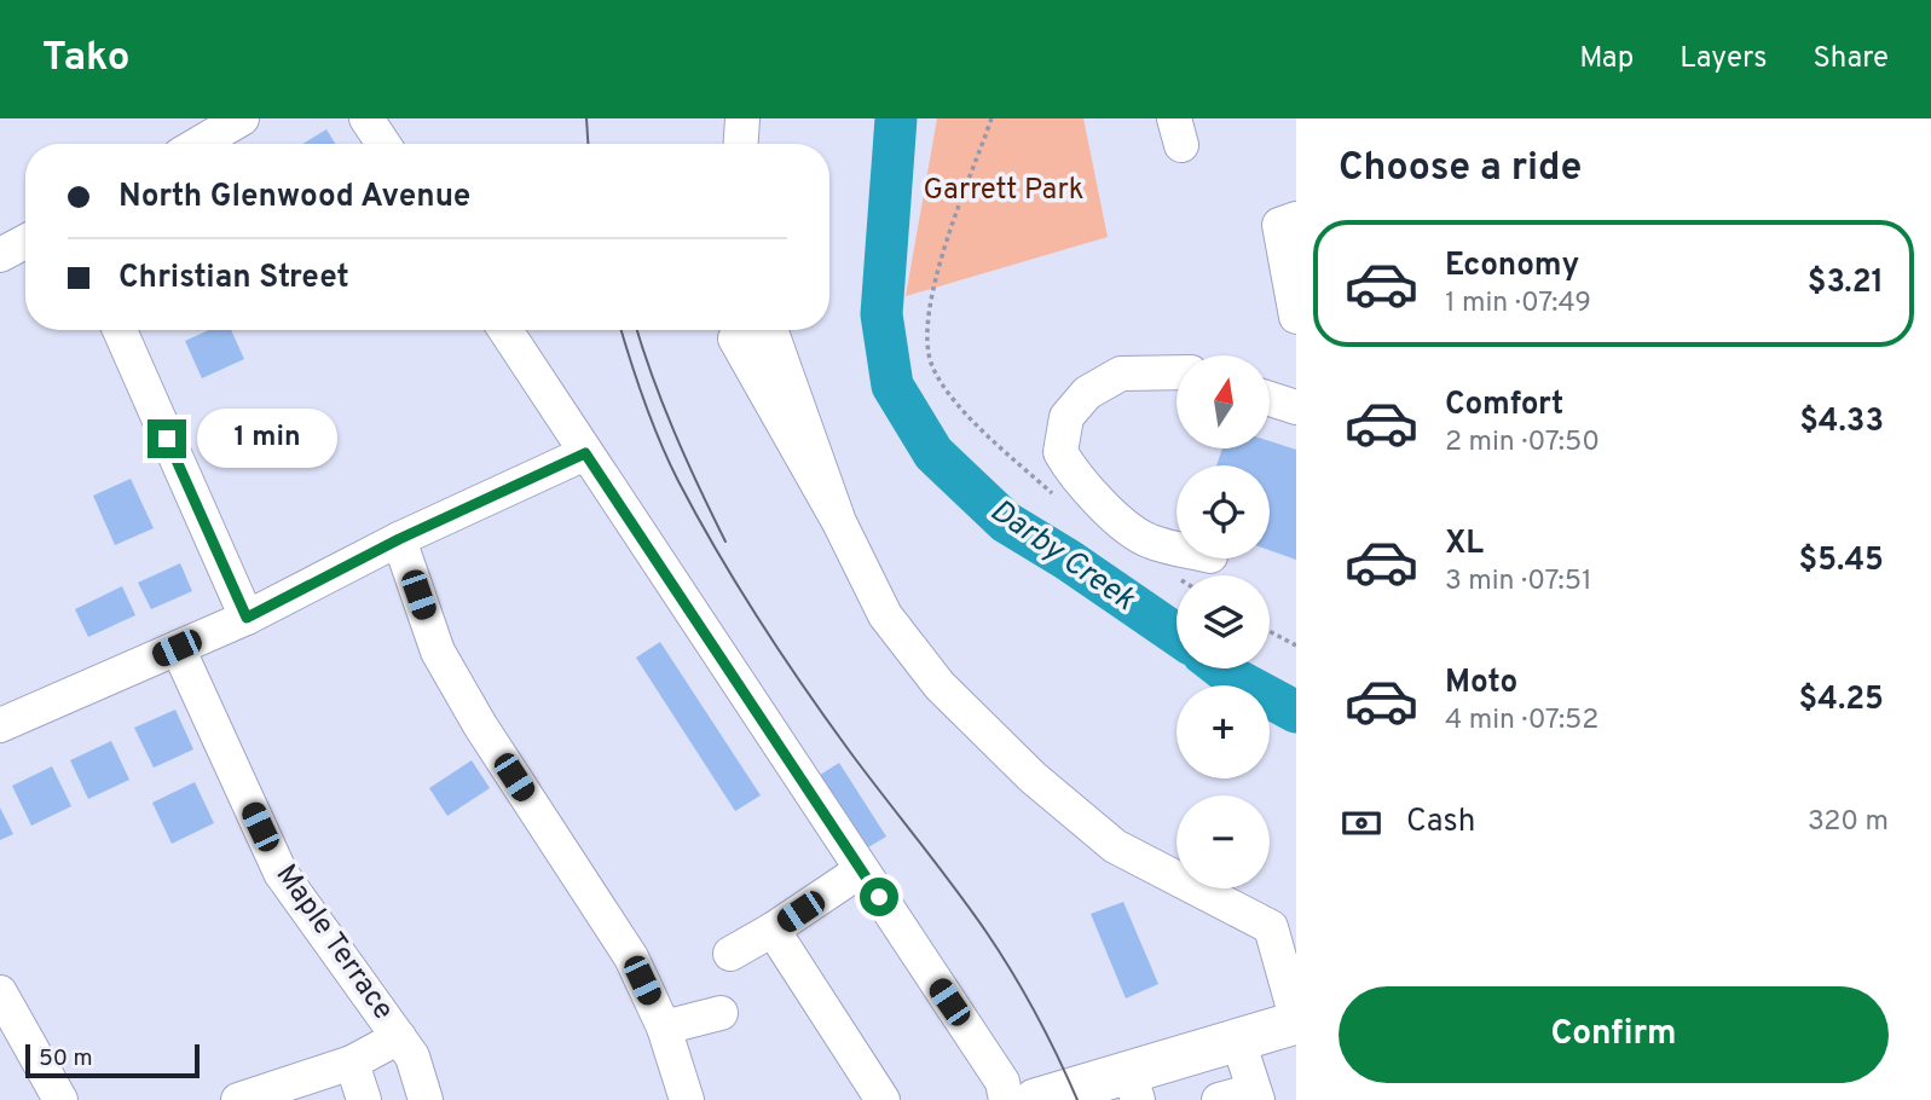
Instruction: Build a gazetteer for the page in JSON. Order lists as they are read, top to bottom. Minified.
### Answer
{"streets":{"street":["Maple Terrace"]},"water":["Darby Creek"],"parks":["Garrett Park"],"scale_bar":"50 m","north":"top","page":{"header":"Tako","nav":["Map","Layers","Share"],"heading":"Choose a ride","banner":["North Glenwood Avenue","Christian Street"],"list":[{"name":"Economy","note":"1 min · 07:49","value":"$3.21"},{"name":"Comfort","note":"2 min · 07:50","value":"$4.33"},{"name":"XL","note":"3 min · 07:51","value":"$5.45"},{"name":"Moto","note":"4 min · 07:52","value":"$4.25"}],"map_buttons":["+","−"],"bubble":"1 min","pay":["Cash","320 m"],"buttons":"Confirm","scale":"50 m"}}
